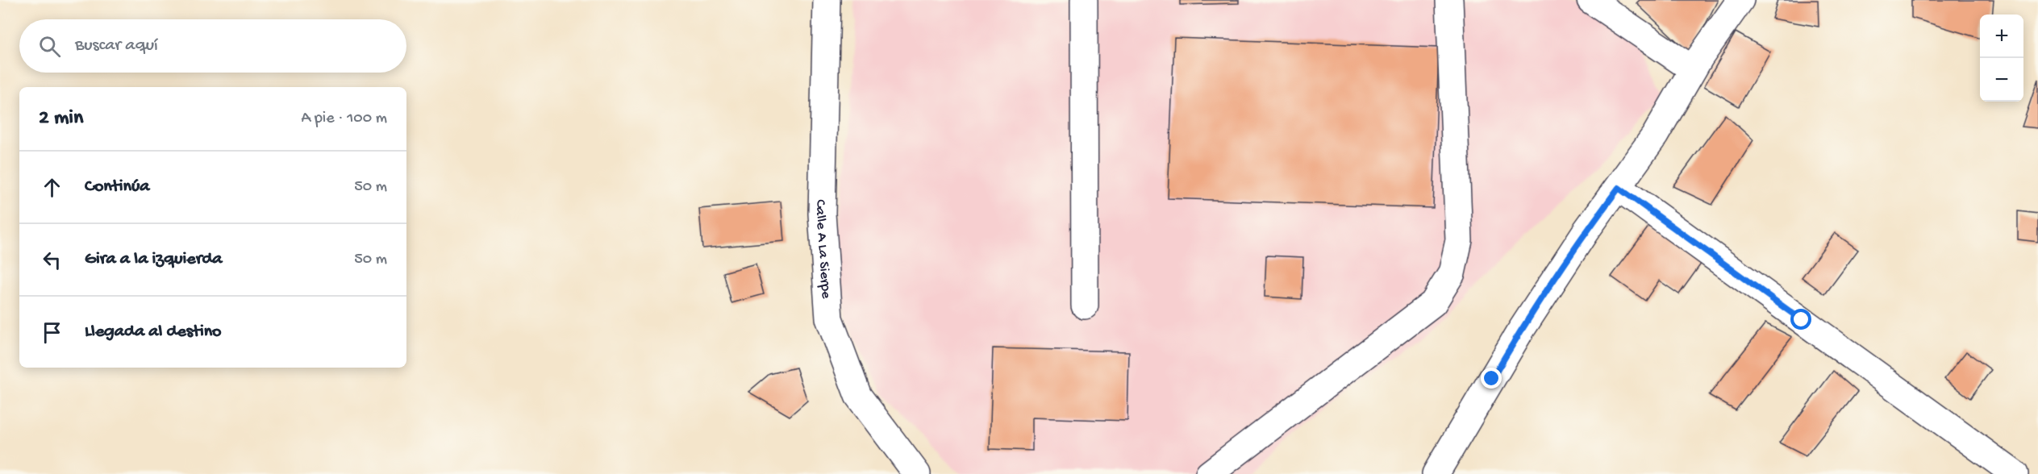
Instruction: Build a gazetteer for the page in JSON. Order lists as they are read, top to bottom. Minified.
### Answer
{"streets":{"street":["Calle A La Sierpe"]},"page":{"map_buttons":["+","−"],"search":"Buscar aquí","heading":["2 min","A pie · 100 m"],"list":[["Continúa","50 m"],["Gira a la izquierda","50 m"],"Llegada al destino"]}}
